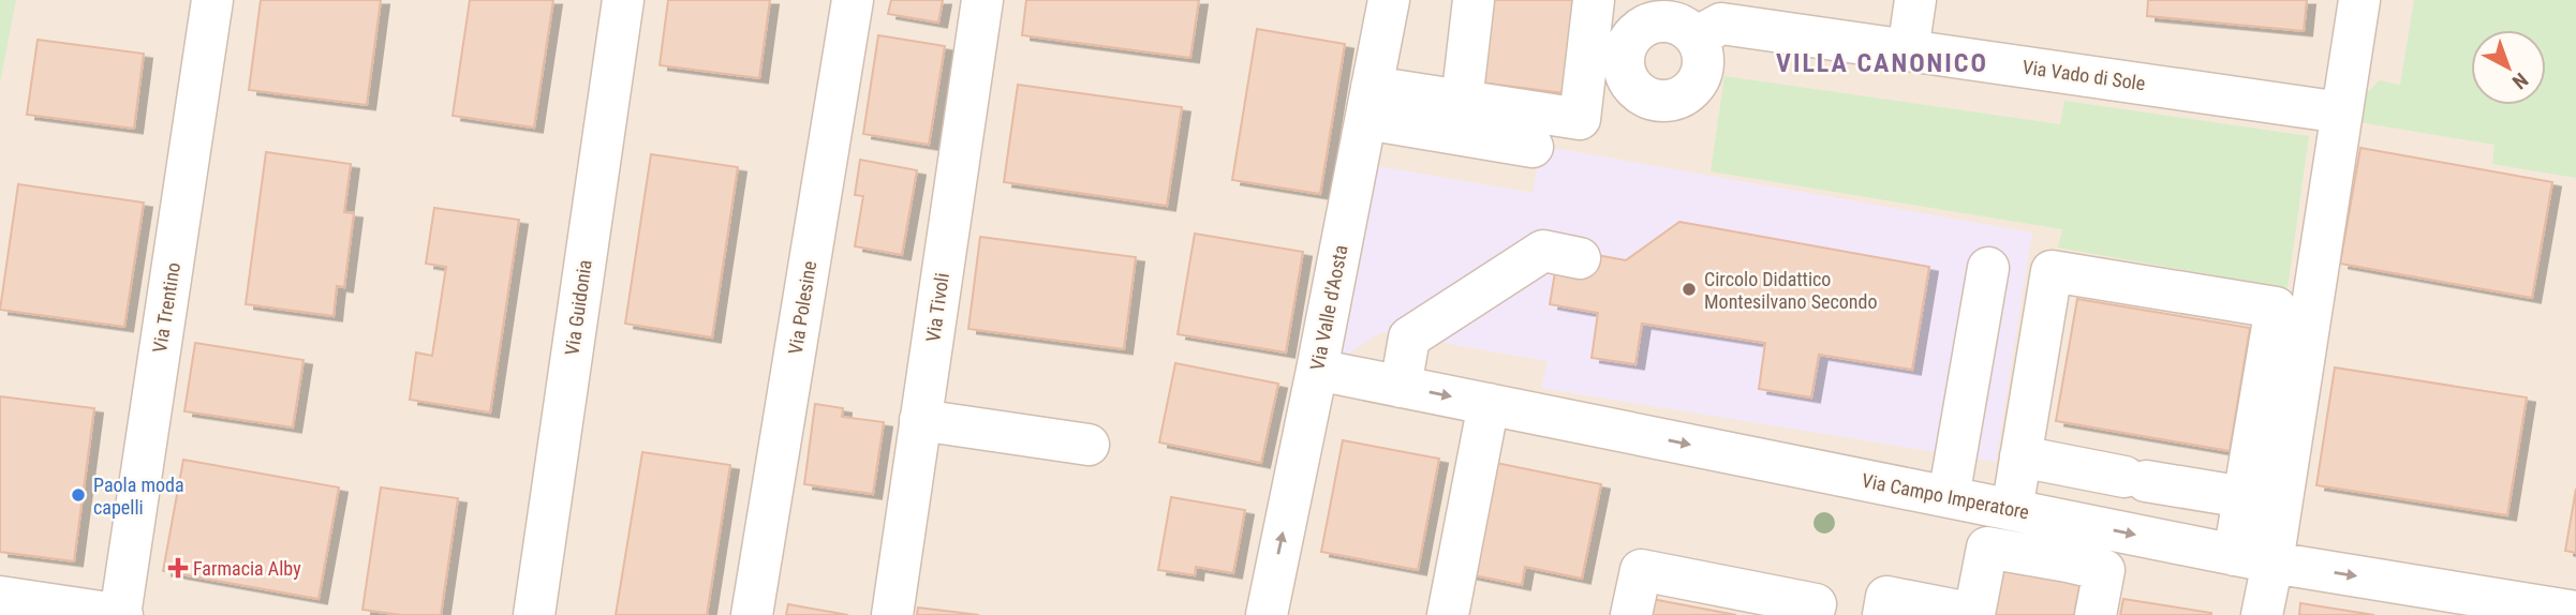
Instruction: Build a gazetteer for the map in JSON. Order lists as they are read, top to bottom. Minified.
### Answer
{"streets":{"street":["Via Vado di Sole","Via Trentino","Via Guidonia","Via Polesine","Via Tivoli","Via Valle d'Aosta","Via Campo Imperatore"]},"crossings":[["Via Valle d'Aosta","Via Campo Imperatore"]],"one_way":["Via Campo Imperatore"],"districts":["VILLA CANONICO"],"places":{"other":["Circolo Didattico Montesilvano Secondo","Paola moda capelli"],"health":["Farmacia Alby"]},"north":"bottom right"}
